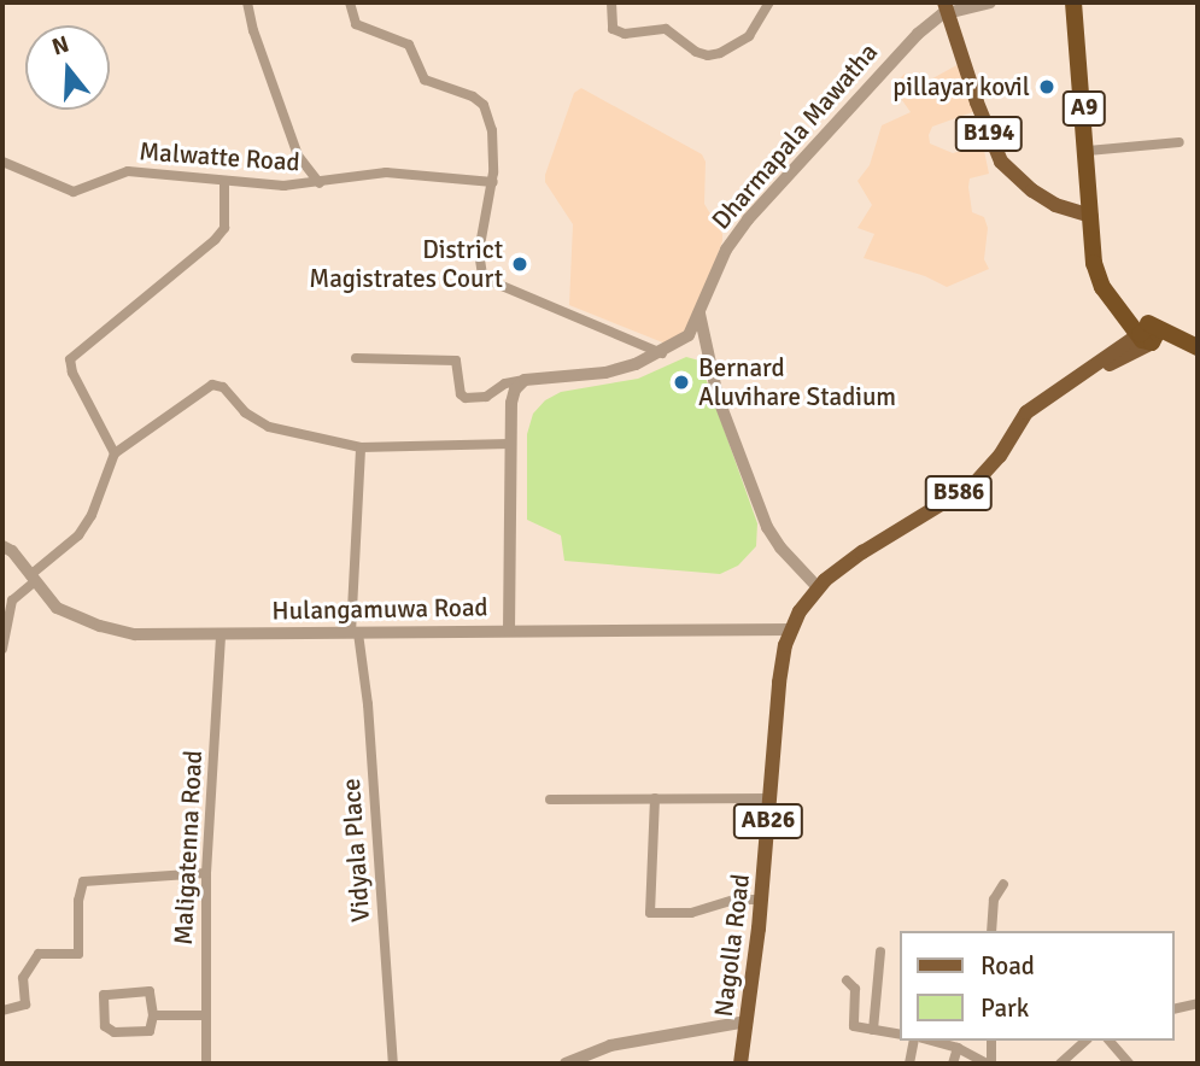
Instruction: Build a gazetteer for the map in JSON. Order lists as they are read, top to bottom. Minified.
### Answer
{"streets":{"highway":["A9"],"main road":["B194","B586","AB26","Nagolla Road"],"street":["Dharmapala Mawatha","Malwatte Road","Hulangamuwa Road","Maligatenna Road","Vidyala Place"]},"crossings":[["A9","B194"],["A9","B586"],["B194","Dharmapala Mawatha"],["B586","Nagolla Road"],["Hulangamuwa Road","Maligatenna Road"],["Hulangamuwa Road","Vidyala Place"],["Hulangamuwa Road","Nagolla Road"]],"places":["pillayar kovil","District Magistrates Court","Bernard Aluvihare Stadium"],"legend":["Road","Park"],"north":"top"}
